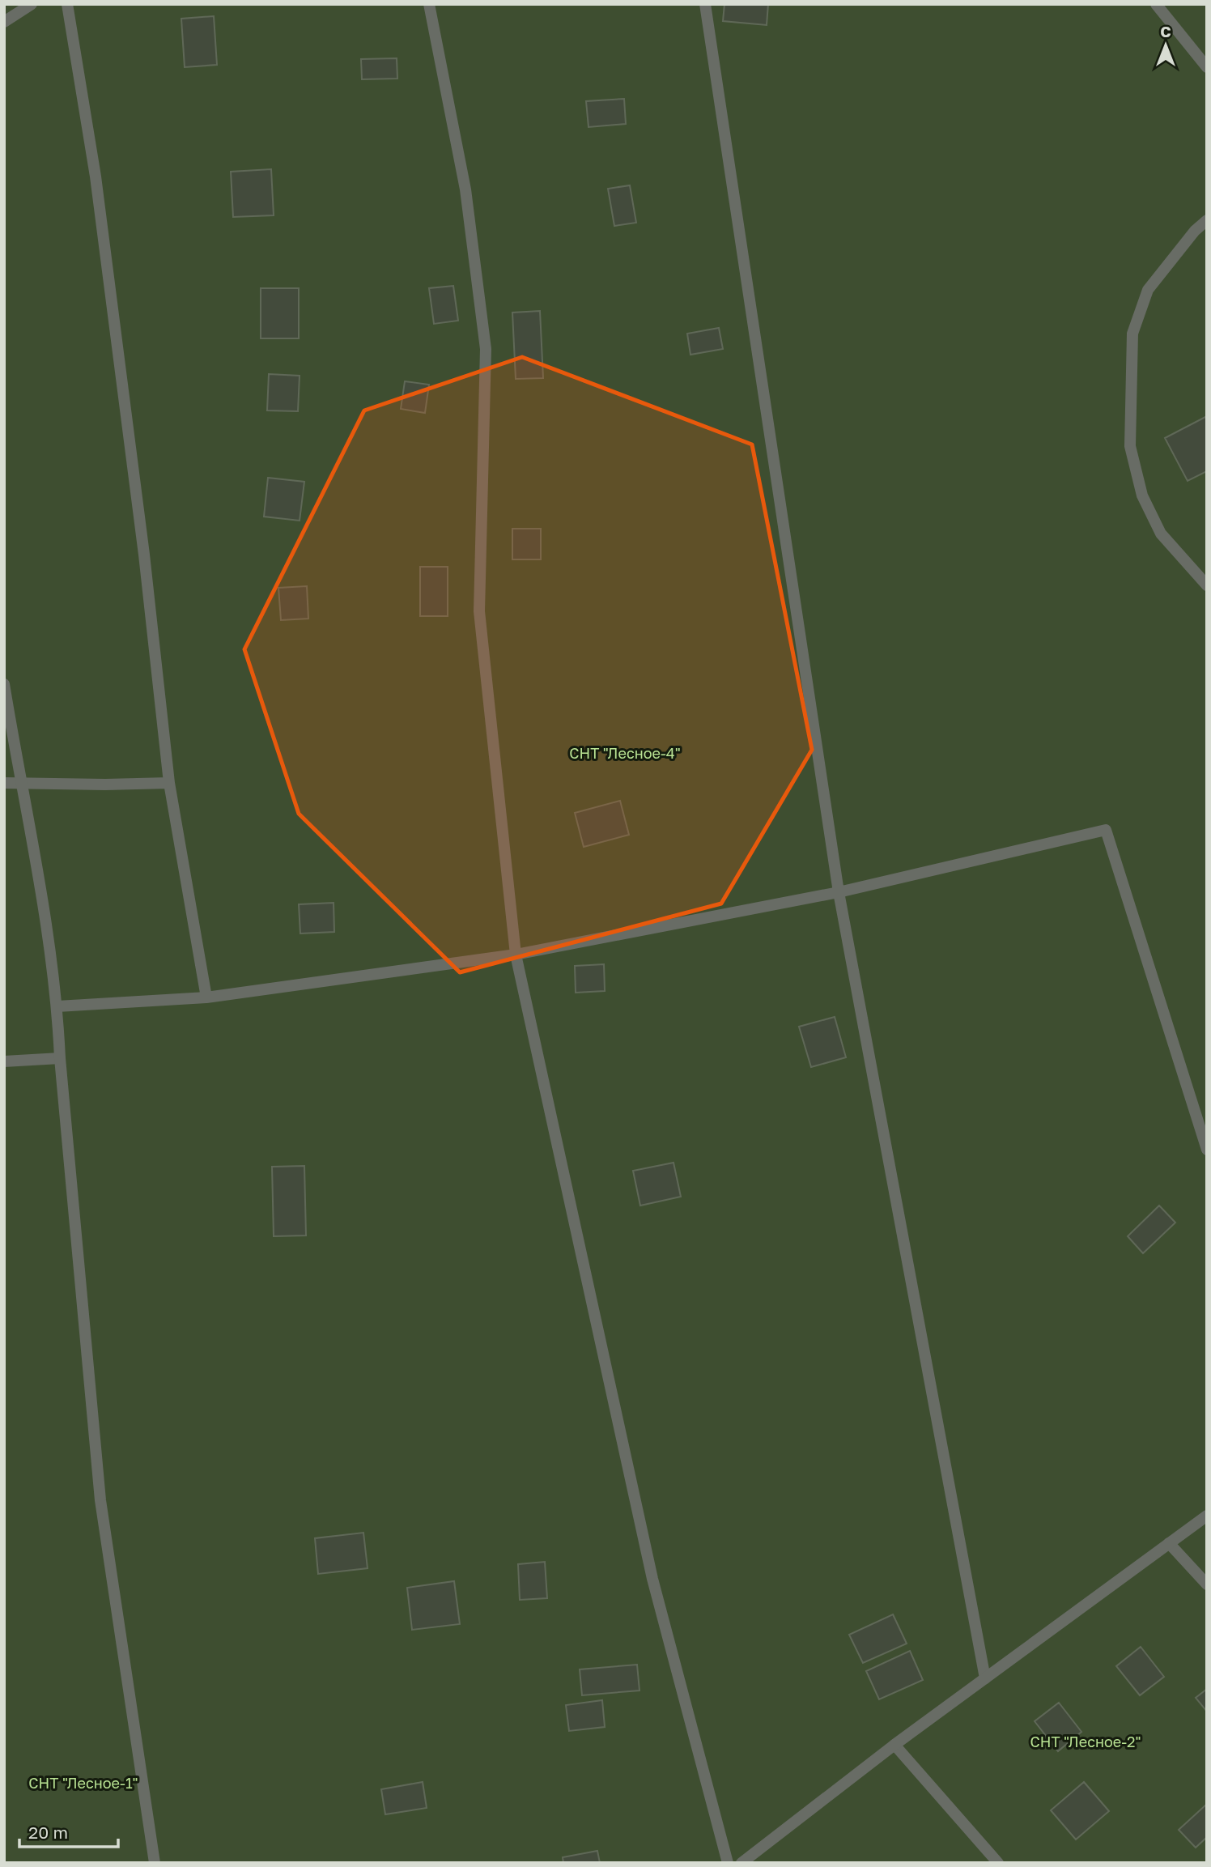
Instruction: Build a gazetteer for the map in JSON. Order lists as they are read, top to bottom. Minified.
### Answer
{"parks":["СНТ \"Лесное-4\"","СНТ \"Лесное-2\"","СНТ \"Лесное-1\""],"scale_bar":"20 m","north":"top"}
